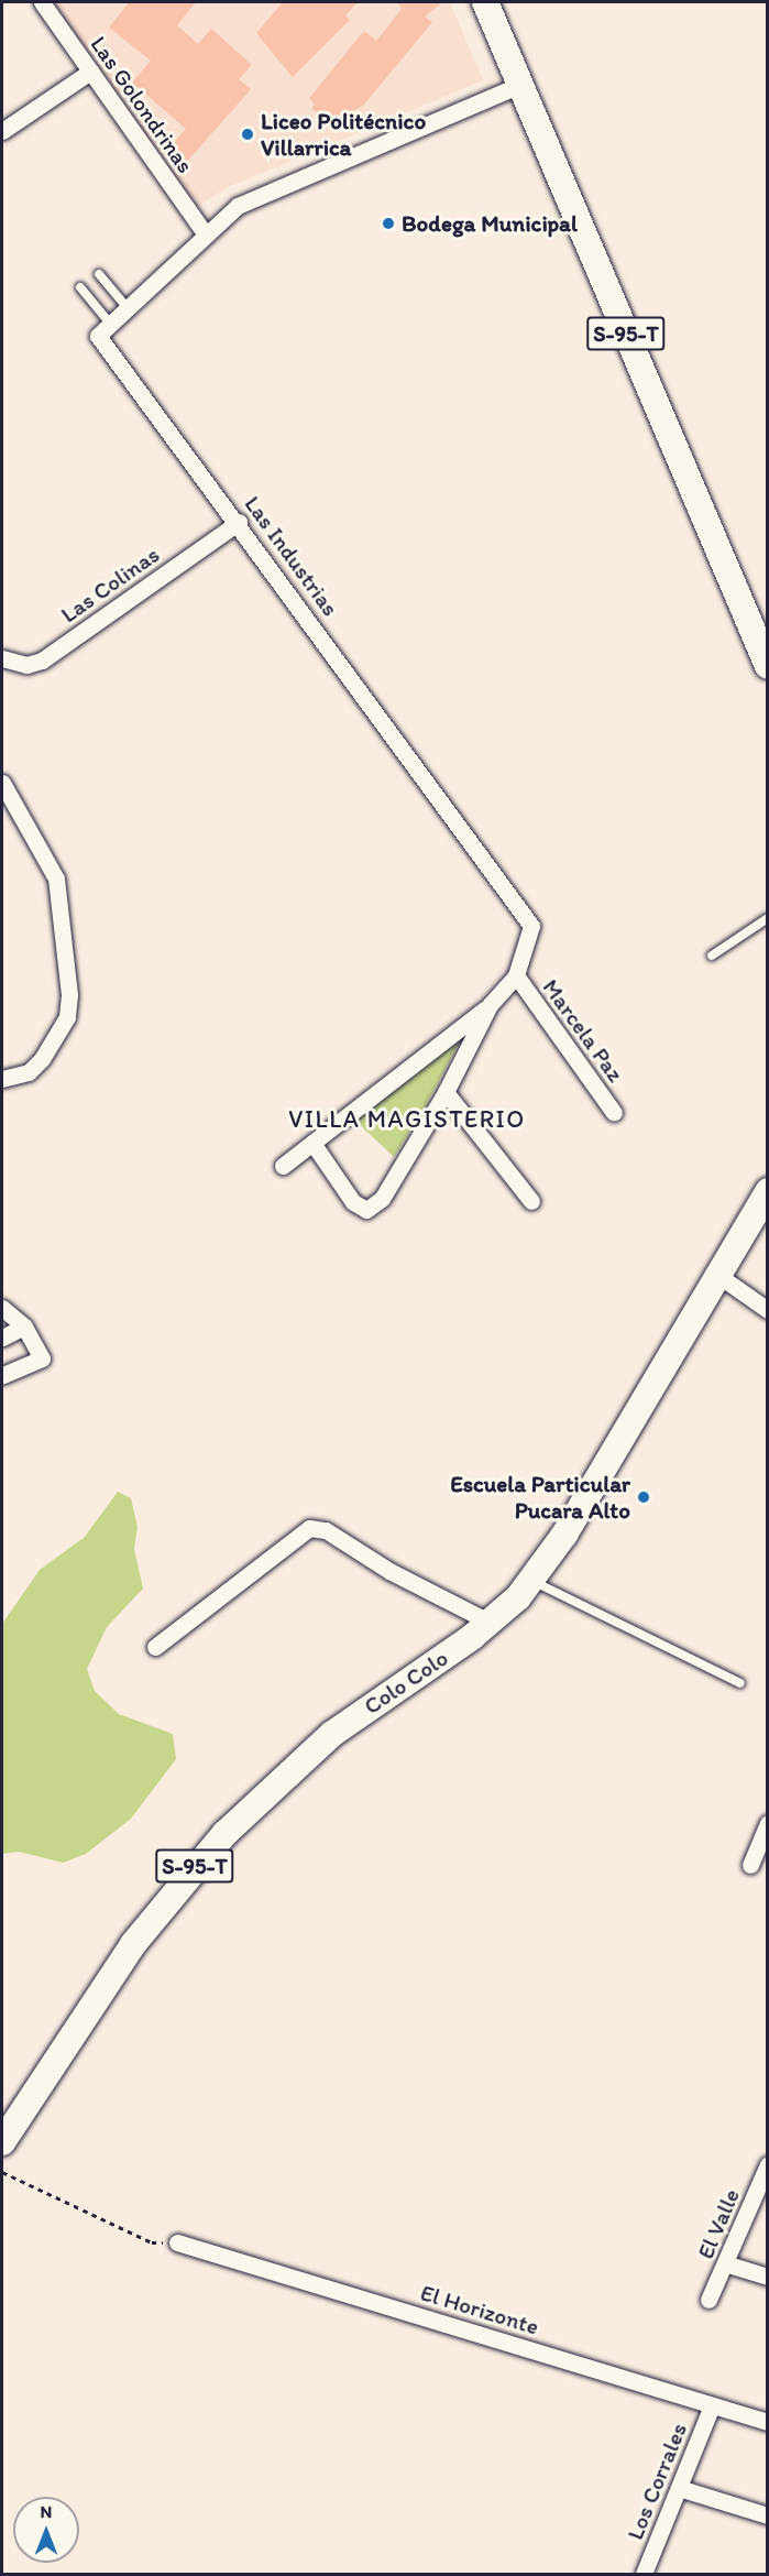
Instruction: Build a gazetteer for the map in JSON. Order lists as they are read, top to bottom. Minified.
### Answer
{"streets":{"main road":["S-95-T","Colo Colo"],"street":["Las Golondrinas","Las Industrias","Las Colinas","Marcela Paz","El Valle","El Horizonte","Los Corrales"]},"crossings":[["Las Industrias","Las Colinas"],["Las Industrias","Marcela Paz"],["El Horizonte","Los Corrales"]],"districts":["VILLA MAGISTERIO"],"places":["Liceo Politécnico Villarrica","Bodega Municipal","Escuela Particular Pucara Alto"],"north":"top"}
